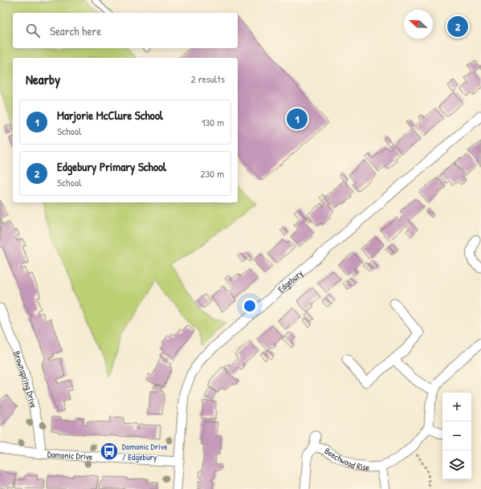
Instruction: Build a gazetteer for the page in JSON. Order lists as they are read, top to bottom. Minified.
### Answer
{"streets":{"street":["Edgebury","Brownspring Drive","Domonic Drive","Beechwood Rise"]},"crossings":[["Edgebury","Domonic Drive"],["Brownspring Drive","Domonic Drive"]],"places":{"bus stop":["Domonic Drive / Edgebury"]},"north":"top left","page":{"search":"Search here","pins":["2","1"],"heading":["Nearby","2 results"],"list":[{"mark":"1","name":"Marjorie McClure School","note":"School","value":"130 m"},{"mark":"2","name":"Edgebury Primary School","note":"School","value":"230 m"}],"map_buttons":["+","−"]}}
